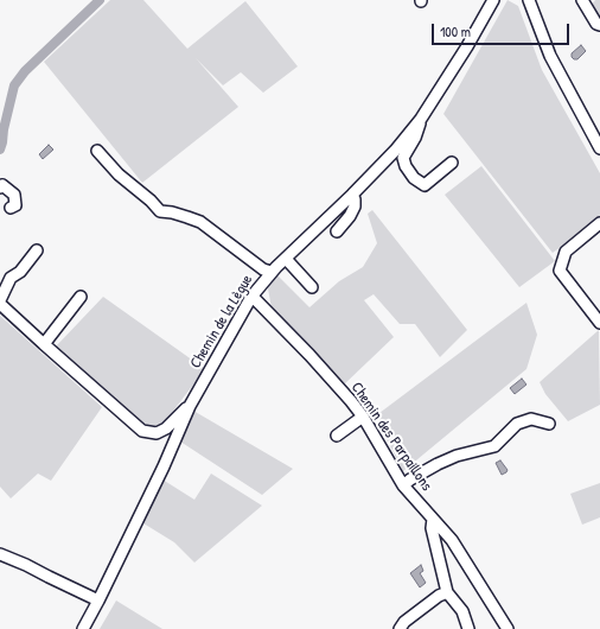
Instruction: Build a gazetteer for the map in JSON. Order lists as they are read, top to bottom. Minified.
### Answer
{"streets":{"street":["Chemin de la Lègue","Chemin des Parpaillons"]},"crossings":[["Chemin de la Lègue","Chemin des Parpaillons"]],"scale_bar":"100 m"}
